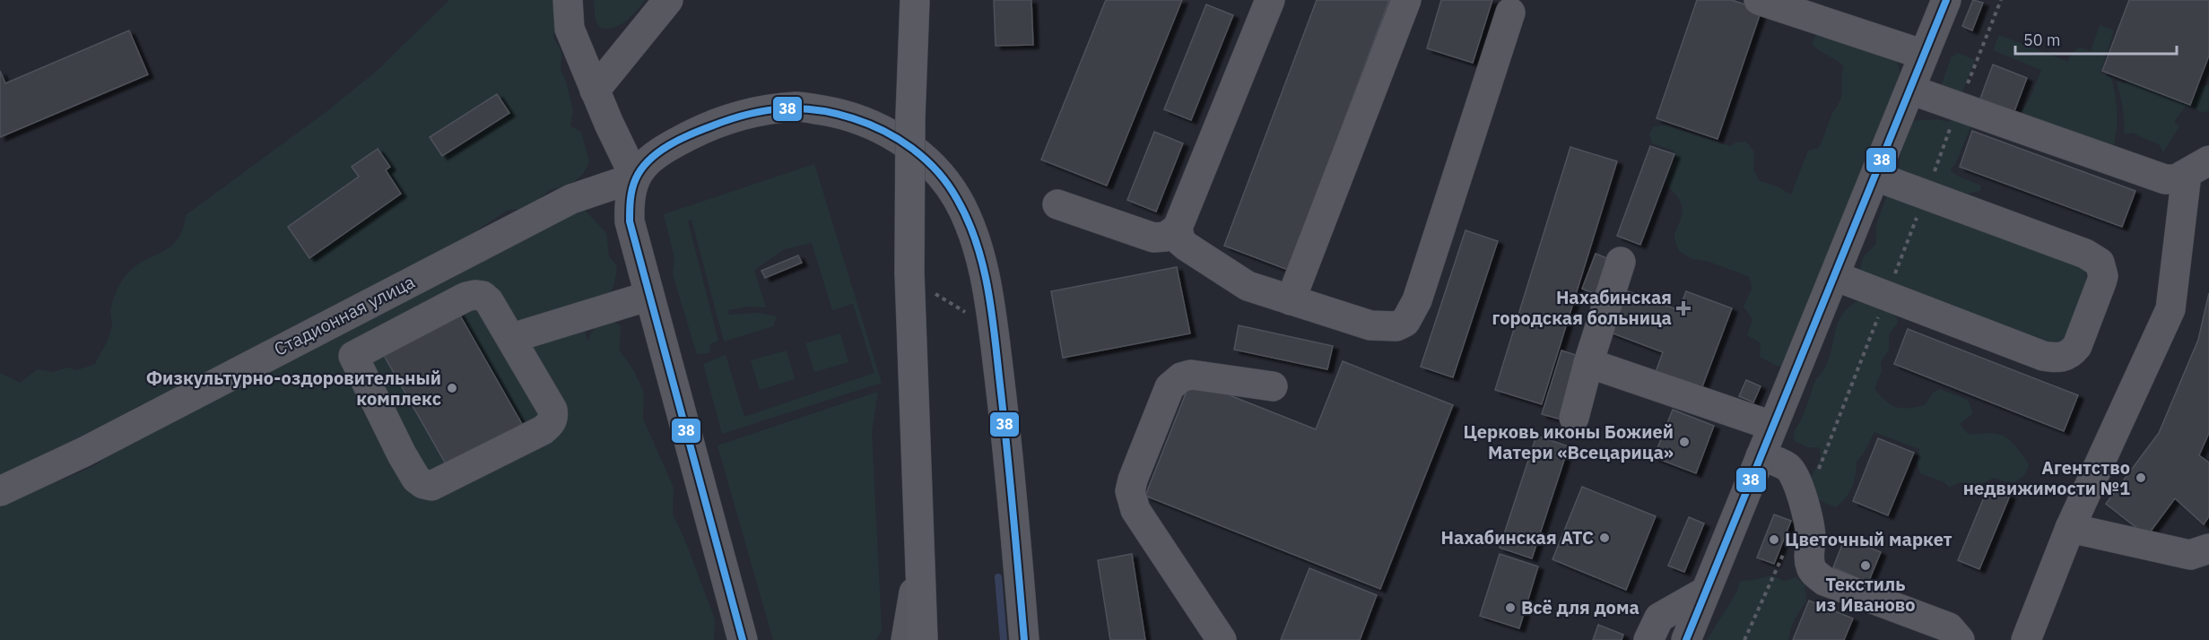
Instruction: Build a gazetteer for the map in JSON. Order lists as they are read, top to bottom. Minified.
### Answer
{"streets":{"street":["Стадионная улица"]},"places":{"health":["Нахабинская городская больница"],"other":["Физкультурно-оздоровительный комплекс","Церковь иконы Божией Матери «Всецарица»","Агентство недвижимости №1","Нахабинская АТС","Цветочный маркет","Текстиль из Иваново","Всё для дома"]},"lines":["transit line 38"],"scale_bar":"50 m"}
